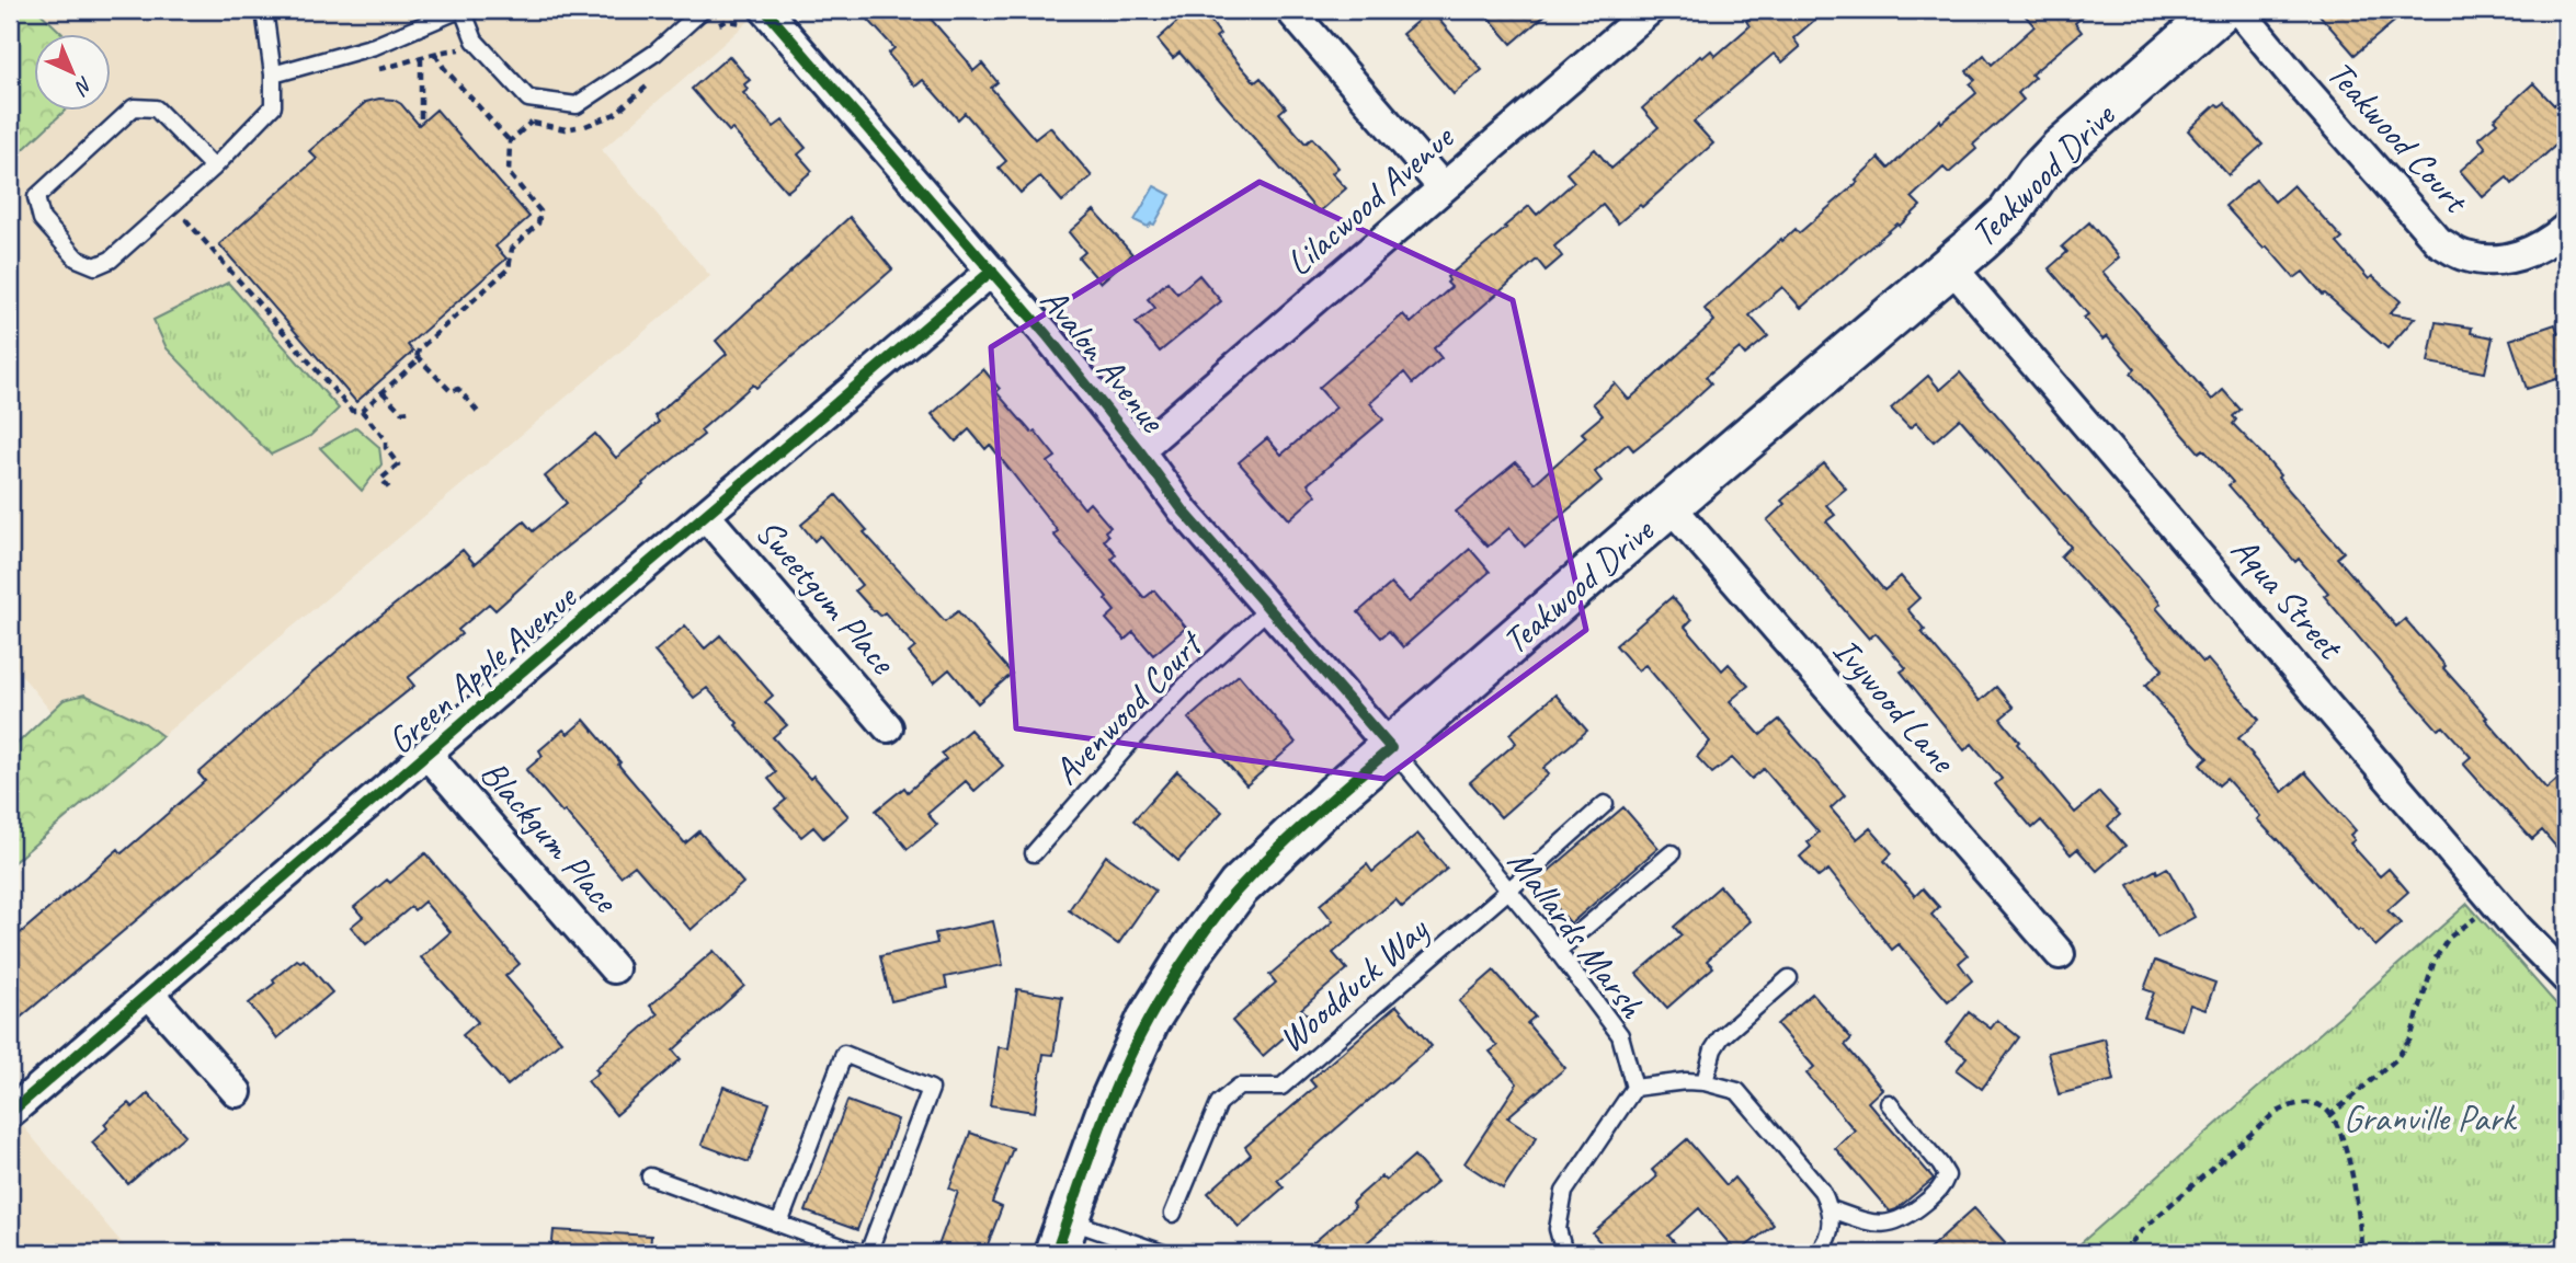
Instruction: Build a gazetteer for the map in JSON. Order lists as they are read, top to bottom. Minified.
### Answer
{"streets":{"street":["Teakwood Court","Teakwood Drive","Lilacwood Avenue","Avalon Avenue","Sweetgum Place","Aqua Street","Green Apple Avenue","Ivywood Lane","Blackgum Place"],"lane":["Avenwood Court","Mallards Marsh","Woodduck Way"]},"crossings":[["Teakwood Drive","Avalon Avenue"],["Teakwood Drive","Aqua Street"],["Teakwood Drive","Ivywood Lane"],["Teakwood Drive","Mallards Marsh"],["Lilacwood Avenue","Avalon Avenue"],["Avalon Avenue","Green Apple Avenue"],["Avalon Avenue","Avenwood Court"],["Avalon Avenue","Mallards Marsh"],["Sweetgum Place","Green Apple Avenue"],["Green Apple Avenue","Blackgum Place"],["Mallards Marsh","Woodduck Way"]],"parks":["Granville Park"],"north":"bottom right"}
